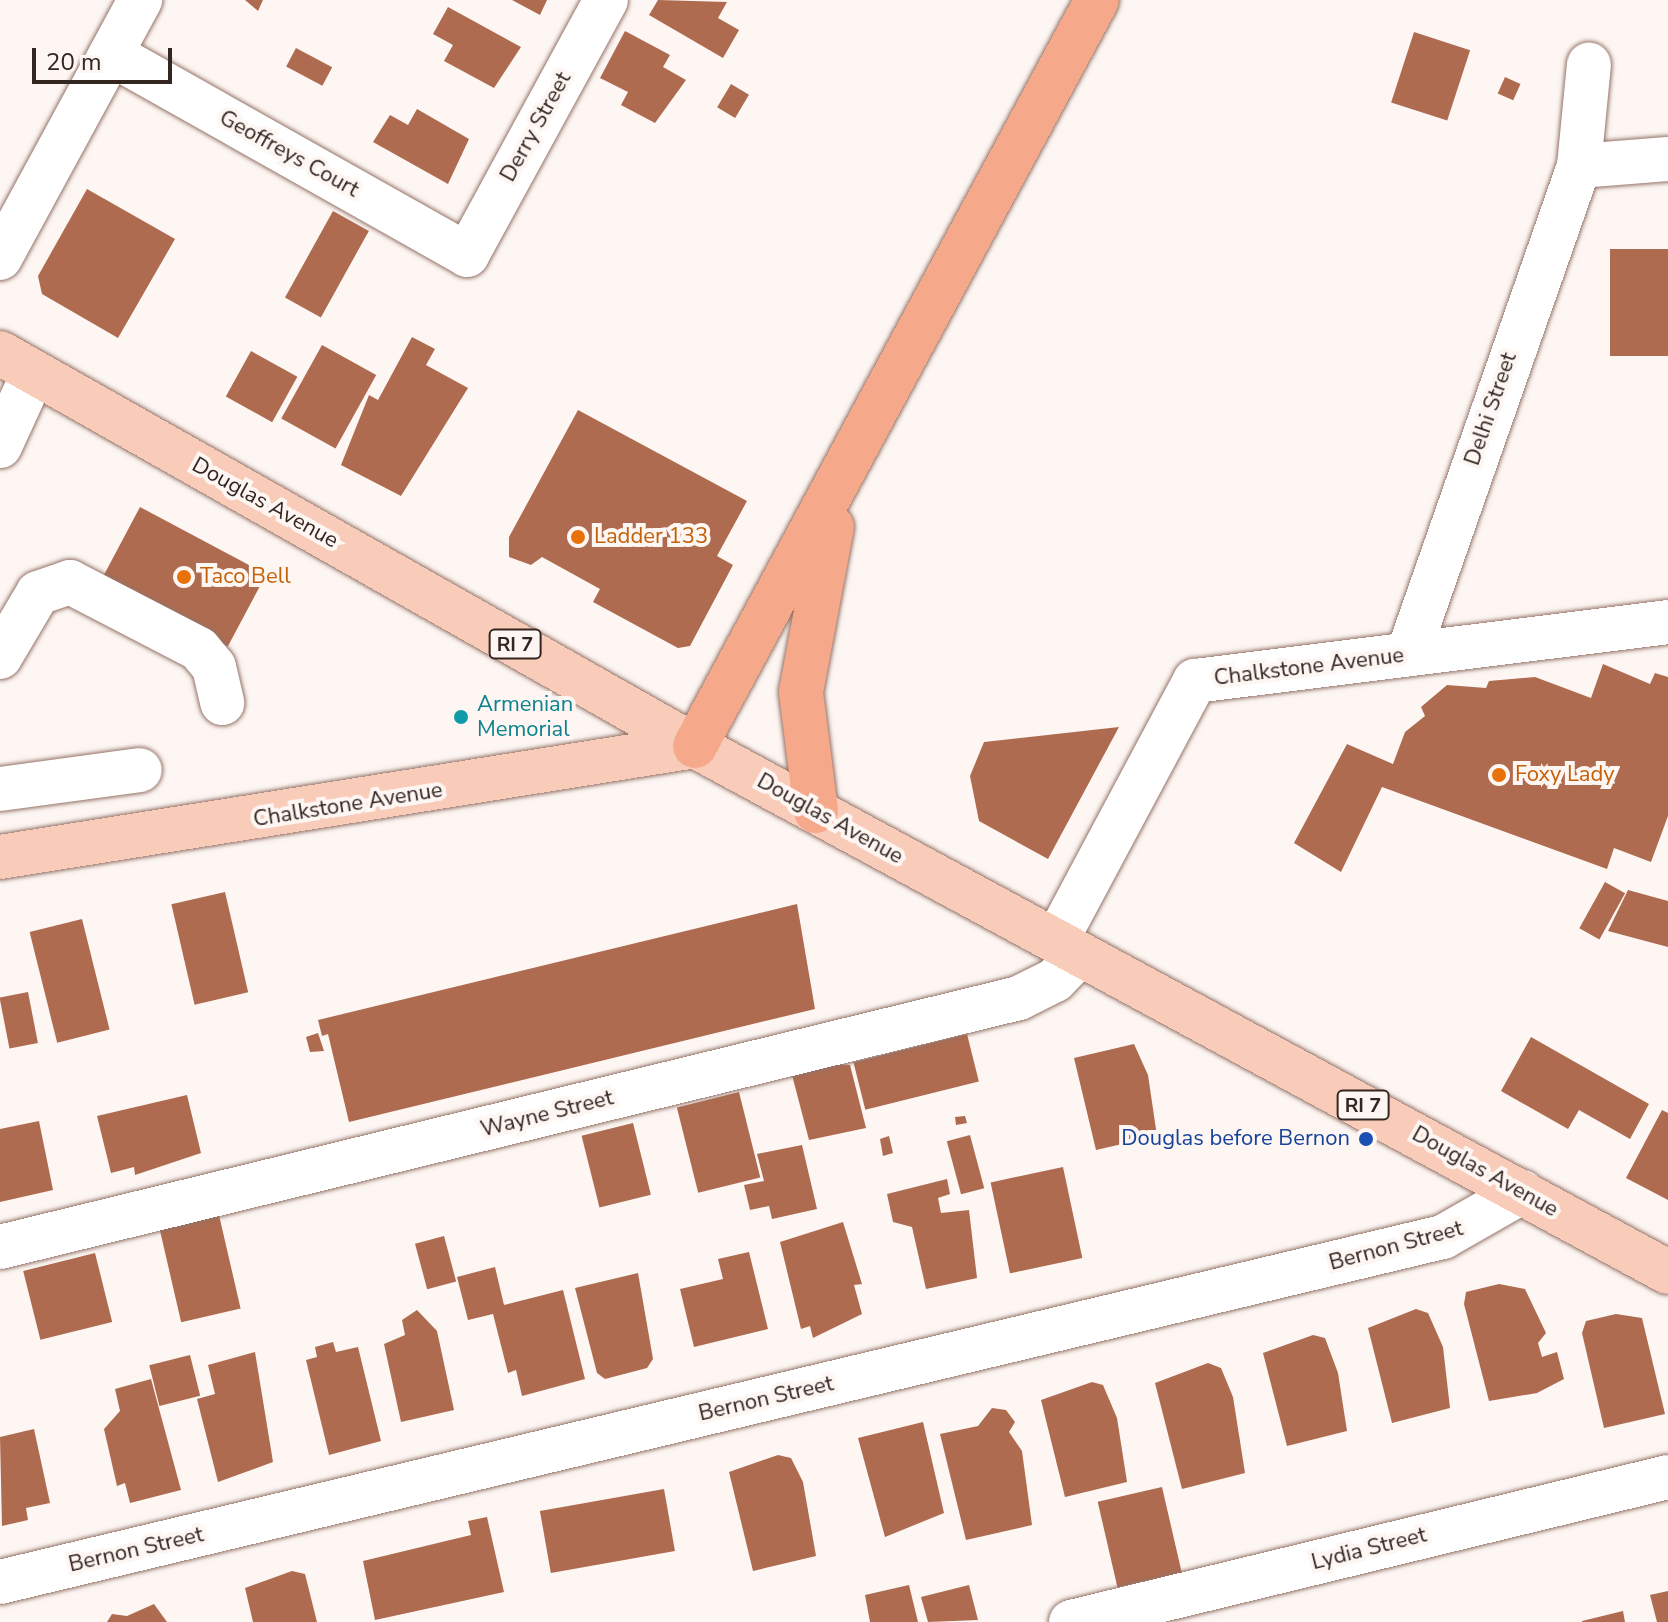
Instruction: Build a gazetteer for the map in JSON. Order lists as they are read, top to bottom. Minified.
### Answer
{"streets":{"main road":["Douglas Avenue","RI 7","Chalkstone Avenue"],"street":["Derry Street","Geoffreys Court","Delhi Street","Wayne Street","Bernon Street","Lydia Street"]},"crossings":[["Derry Street","Geoffreys Court"],["Delhi Street","Chalkstone Avenue"],["Douglas Avenue","Chalkstone Avenue"],["Douglas Avenue","Wayne Street"],["Douglas Avenue","Bernon Street"],["Chalkstone Avenue","Wayne Street"]],"places":["Ladder 133","Taco Bell","Armenian Memorial","Foxy Lady","Douglas before Bernon"],"scale_bar":"20 m"}
